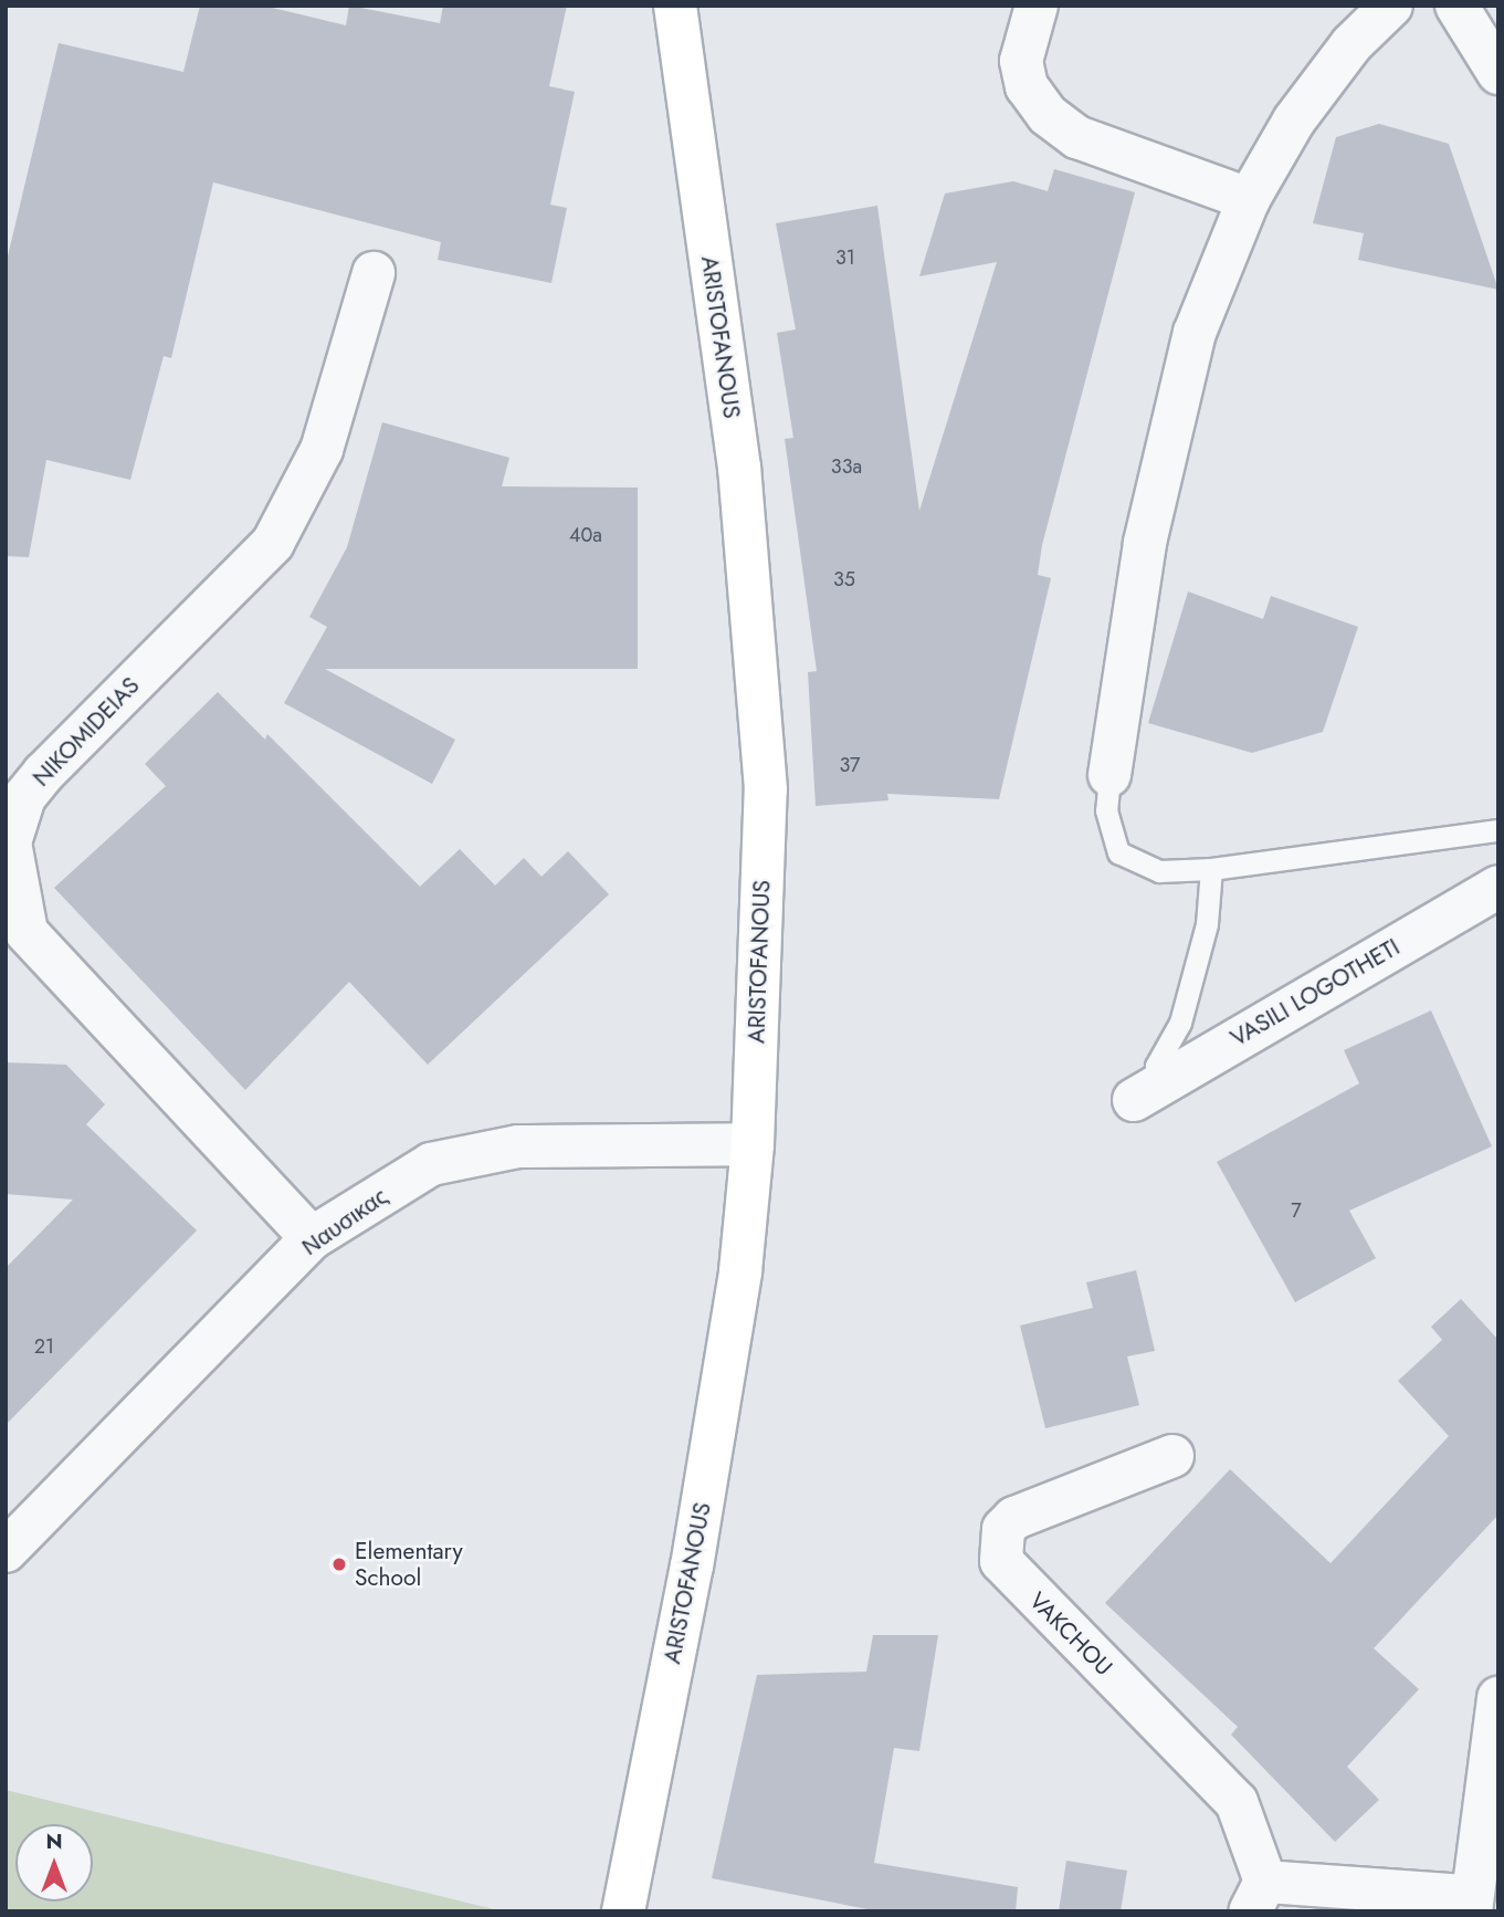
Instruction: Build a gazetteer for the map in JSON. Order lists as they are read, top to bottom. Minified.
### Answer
{"streets":{"street":["ARISTOFANOUS","NIKOMIDEIAS","VASILI LOGOTHETI","Ναυσικας","VAKCHOU"]},"crossings":[["ARISTOFANOUS","Ναυσικας"],["NIKOMIDEIAS","Ναυσικας"]],"places":["Elementary School"],"house_numbers":["31","33a","40a","35","37","7","21"],"north":"top"}
